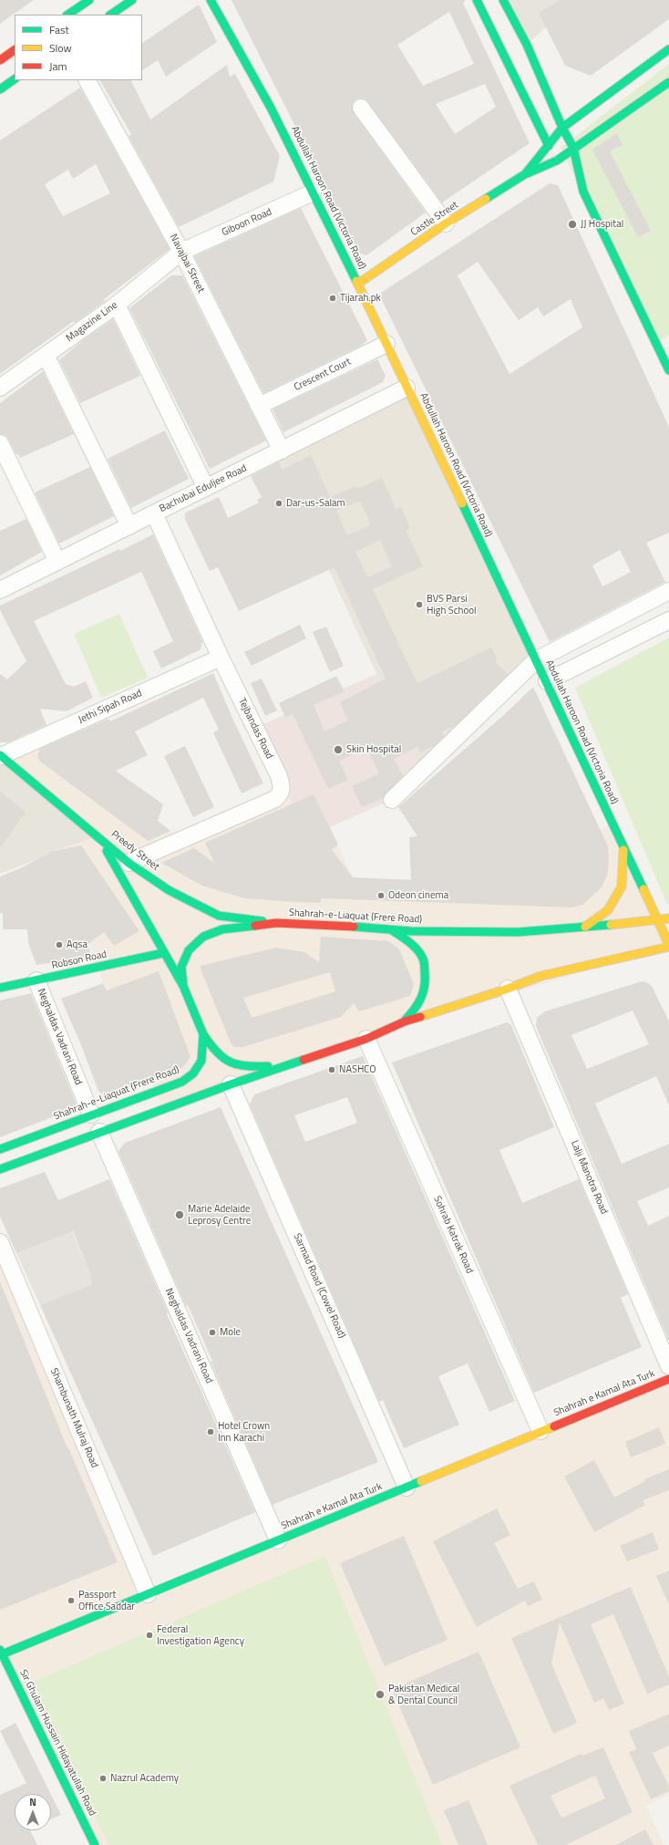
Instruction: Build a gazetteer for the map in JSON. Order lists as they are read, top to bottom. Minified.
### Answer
{"streets":{"main road":["Abdullah Haroon Road (Victoria Road)","Castle Street","Preedy Street","Shahrah-e-Liaquat (Frere Road)","Robson Road","Shahrah e Kamal Ata Turk","Sir Ghulam Hussain Hidayatullah Road"],"street":["Giboon Road","Navajbai Street","Magazine Line","Crescent Court","Bachubai Eduljee Road","Jethi Sipah Road","Tejbandas Road","Neghaldas Vadrani Road","Lalji Manotra Road","Sohrab Katrak Road","Sarmad Road (Cowel Road)","Shambunath Mulraj Road"]},"crossings":[["Abdullah Haroon Road (Victoria Road)","Castle Street"],["Abdullah Haroon Road (Victoria Road)","Giboon Road"],["Abdullah Haroon Road (Victoria Road)","Crescent Court"],["Abdullah Haroon Road (Victoria Road)","Bachubai Eduljee Road"],["Abdullah Haroon Road (Victoria Road)","Shahrah-e-Liaquat (Frere Road)"],["Giboon Road","Navajbai Street"],["Giboon Road","Magazine Line"],["Navajbai Street","Magazine Line"],["Navajbai Street","Crescent Court"],["Navajbai Street","Bachubai Eduljee Road"],["Bachubai Eduljee Road","Tejbandas Road"],["Jethi Sipah Road","Tejbandas Road"],["Jethi Sipah Road","Preedy Street"],["Tejbandas Road","Preedy Street"],["Preedy Street","Shahrah-e-Liaquat (Frere Road)"],["Shahrah-e-Liaquat (Frere Road)","Neghaldas Vadrani Road"],["Robson Road","Neghaldas Vadrani Road"],["Neghaldas Vadrani Road","Shahrah e Kamal Ata Turk"],["Sohrab Katrak Road","Shahrah e Kamal Ata Turk"],["Sarmad Road (Cowel Road)","Shahrah e Kamal Ata Turk"],["Shahrah e Kamal Ata Turk","Shambunath Mulraj Road"],["Shahrah e Kamal Ata Turk","Sir Ghulam Hussain Hidayatullah Road"]],"places":["JJ Hospital","Tijarah.pk","Dar-us-Salam","BVS Parsi High School","Skin Hospital","Odeon cinema","Aqsa","NASHCO","Marie Adelaide Leprosy Centre","Mole","Hotel Crown Inn Karachi","Passport Office Saddar","Federal Investigation Agency","Pakistan Medical & Dental Council","Nazrul Academy"],"legend":["Fast","Slow","Jam"],"north":"top"}
